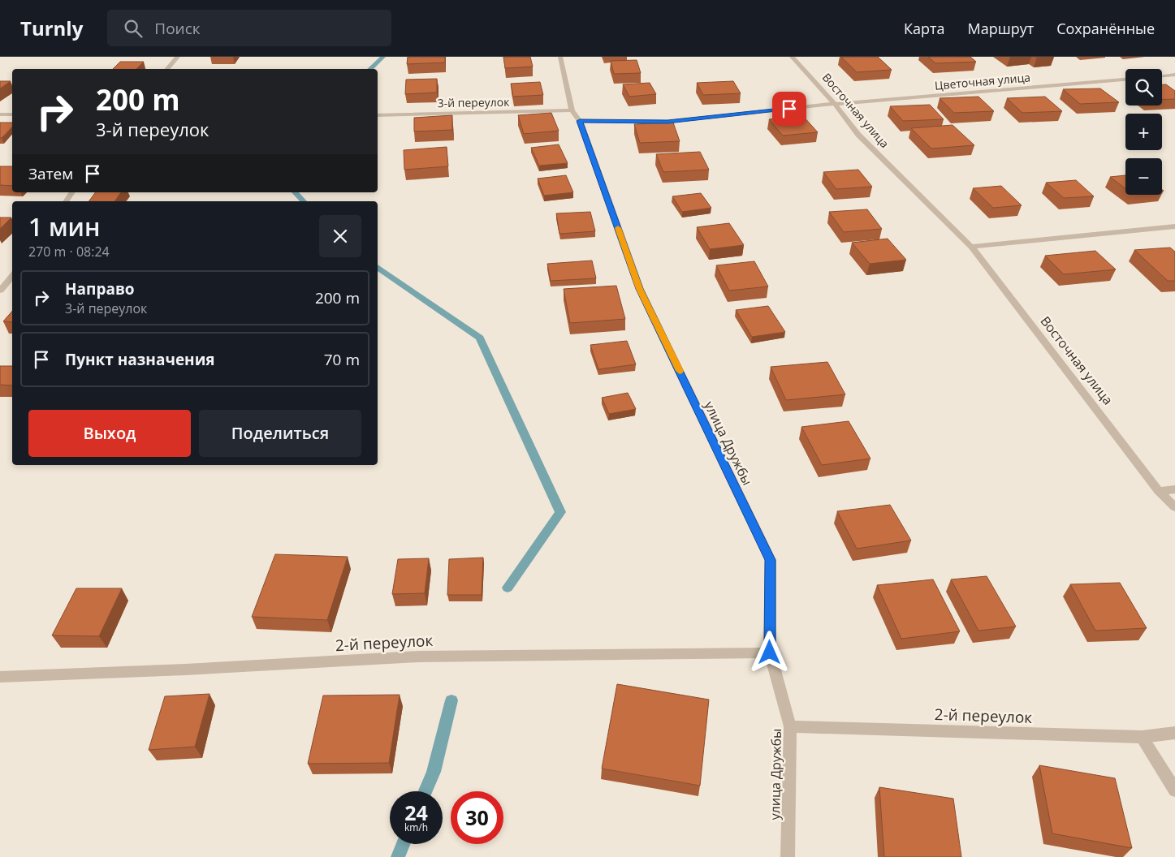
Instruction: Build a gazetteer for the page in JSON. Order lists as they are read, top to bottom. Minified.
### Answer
{"streets":{"street":["Цветочная улица","3-й переулок","Восточная улица","улица Дружбы","2-й переулок"]},"crossings":[["Цветочная улица","Восточная улица"],["3-й переулок","улица Дружбы"],["улица Дружбы","2-й переулок"]],"page":{"header":"Turnly","search":"Поиск","nav":["Карта","Маршрут","Сохранённые"],"map_buttons":["+","−"],"turn":["200 m","3-й переулок"],"then":"Затем","heading":["1 мин","270 m · 08:24"],"list":[{"name":"Направо","note":"3-й переулок","value":"200 m"},{"name":"Пункт назначения","value":"70 m"}],"buttons":["Выход","Поделиться"],"speed":"24 km/h","limit":"30"}}
